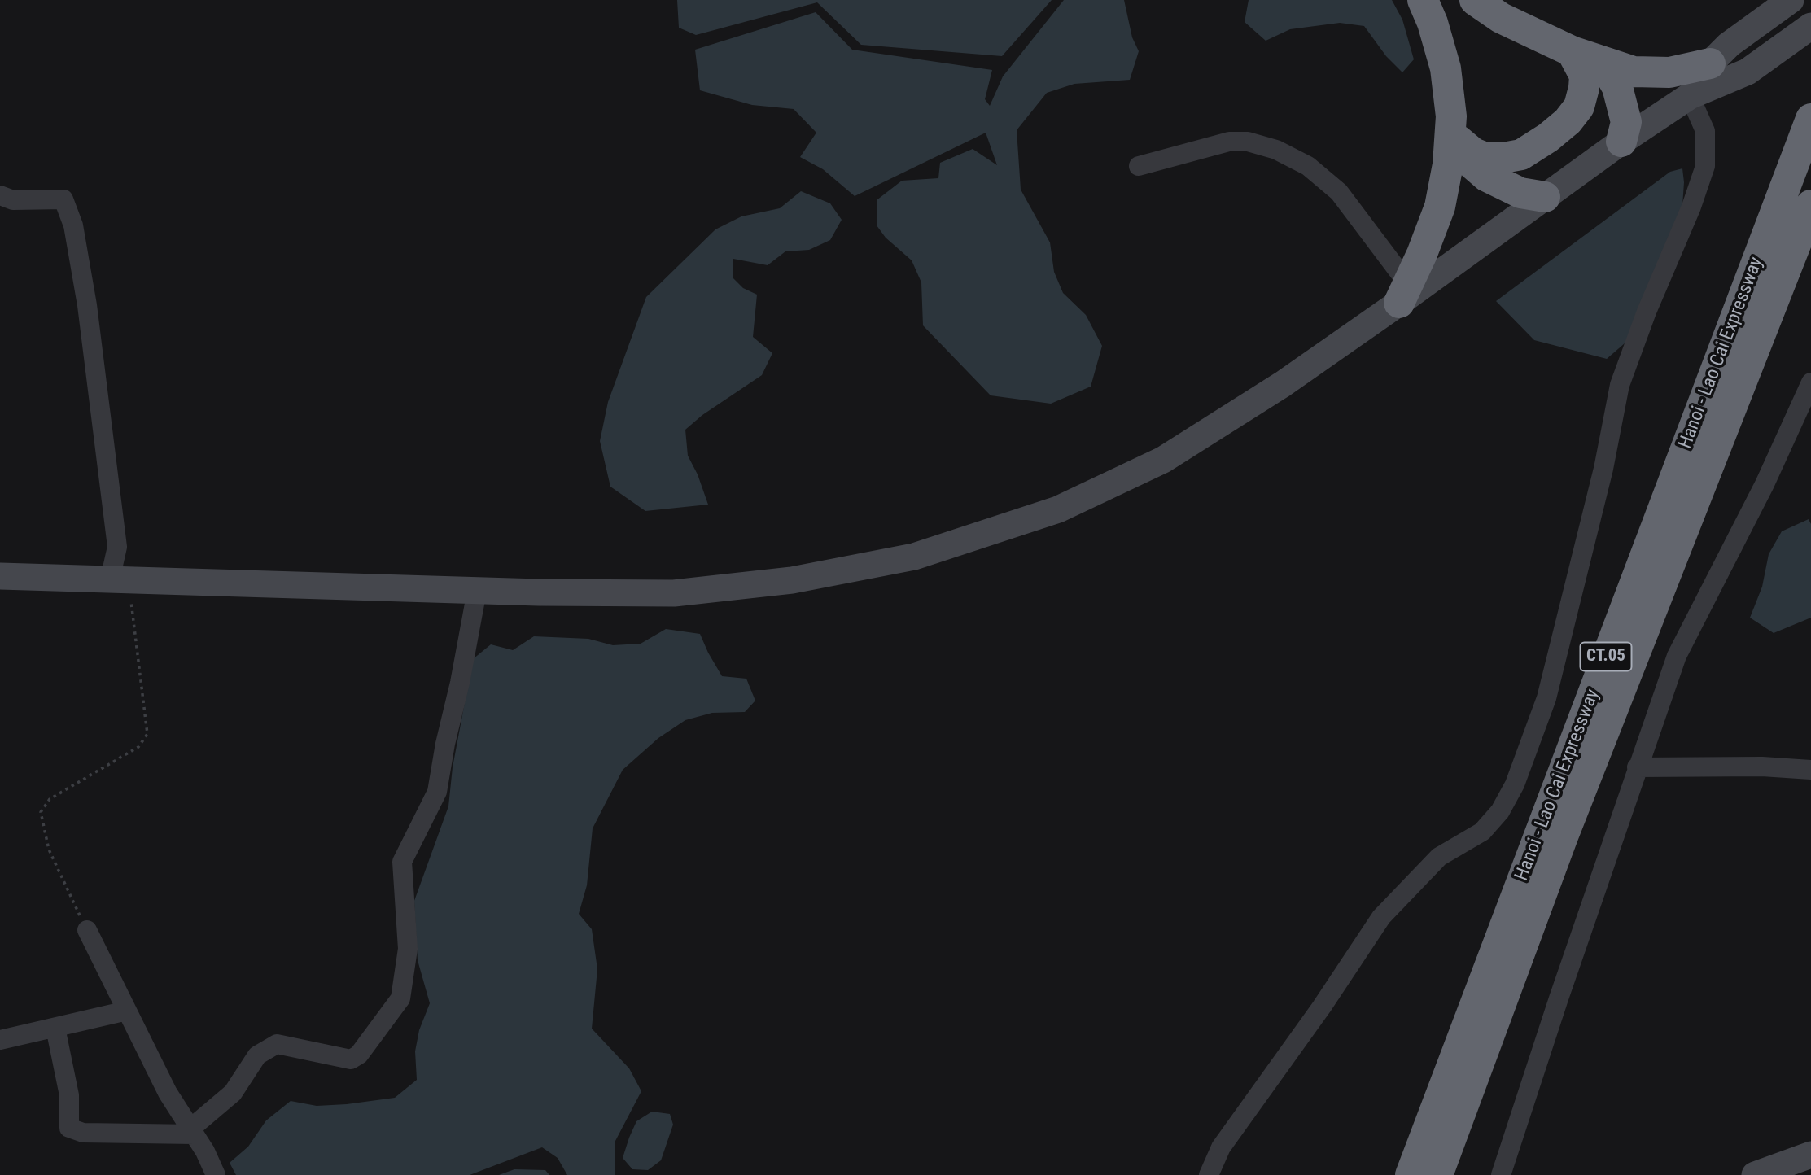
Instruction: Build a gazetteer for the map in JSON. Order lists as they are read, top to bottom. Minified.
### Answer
{"streets":{"highway":["Hanoi - Lao Cai Expressway","CT.05"]}}
